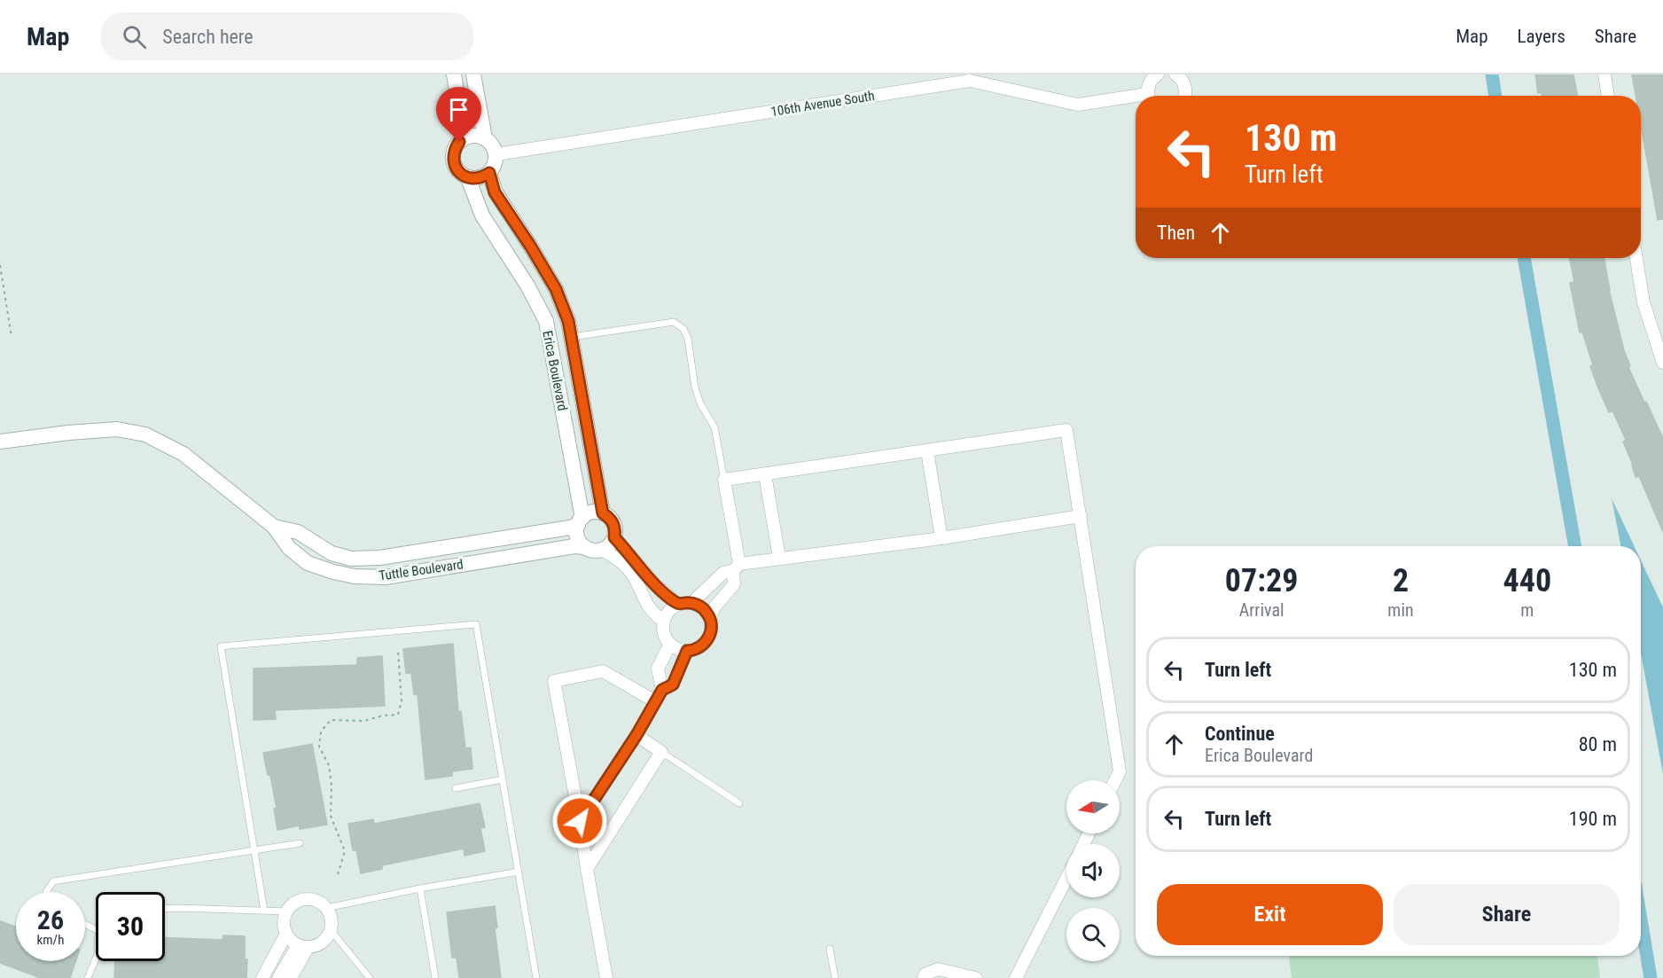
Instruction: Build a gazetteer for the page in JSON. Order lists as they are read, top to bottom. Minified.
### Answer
{"streets":{"street":["106th Avenue South","Erica Boulevard","Tuttle Boulevard"]},"crossings":[["106th Avenue South","Erica Boulevard"],["Erica Boulevard","Tuttle Boulevard"]],"north":"left","page":{"header":"Map","search":"Search here","nav":["Map","Layers","Share"],"turn":["130 m","Turn left"],"then":"Then","eta":["07:29","Arrival","2","min","440","m"],"list":[{"name":"Turn left","value":"130 m"},{"name":"Continue","note":"Erica Boulevard","value":"80 m"},{"name":"Turn left","value":"190 m"}],"buttons":["Exit","Share"],"speed":"26 km/h","limit":"30"}}
